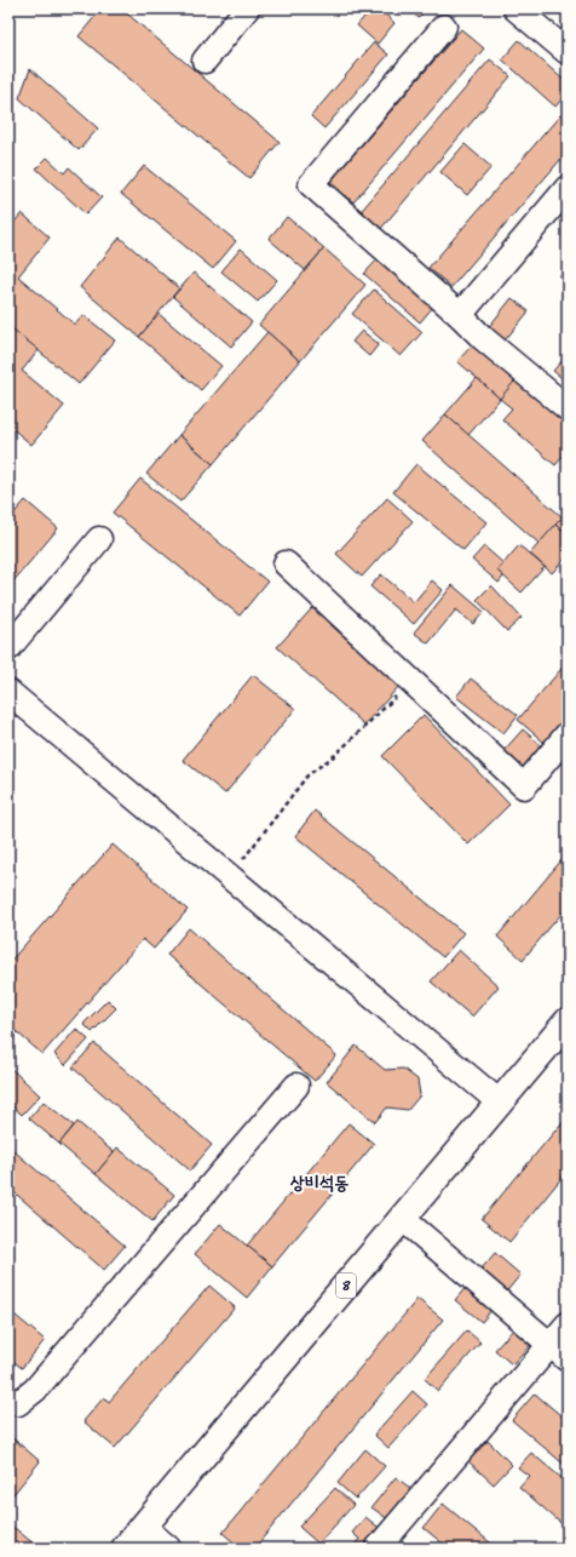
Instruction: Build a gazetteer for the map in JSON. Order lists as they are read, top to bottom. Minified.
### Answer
{"streets":{"main road":["8"]},"districts":["상비석동"]}
